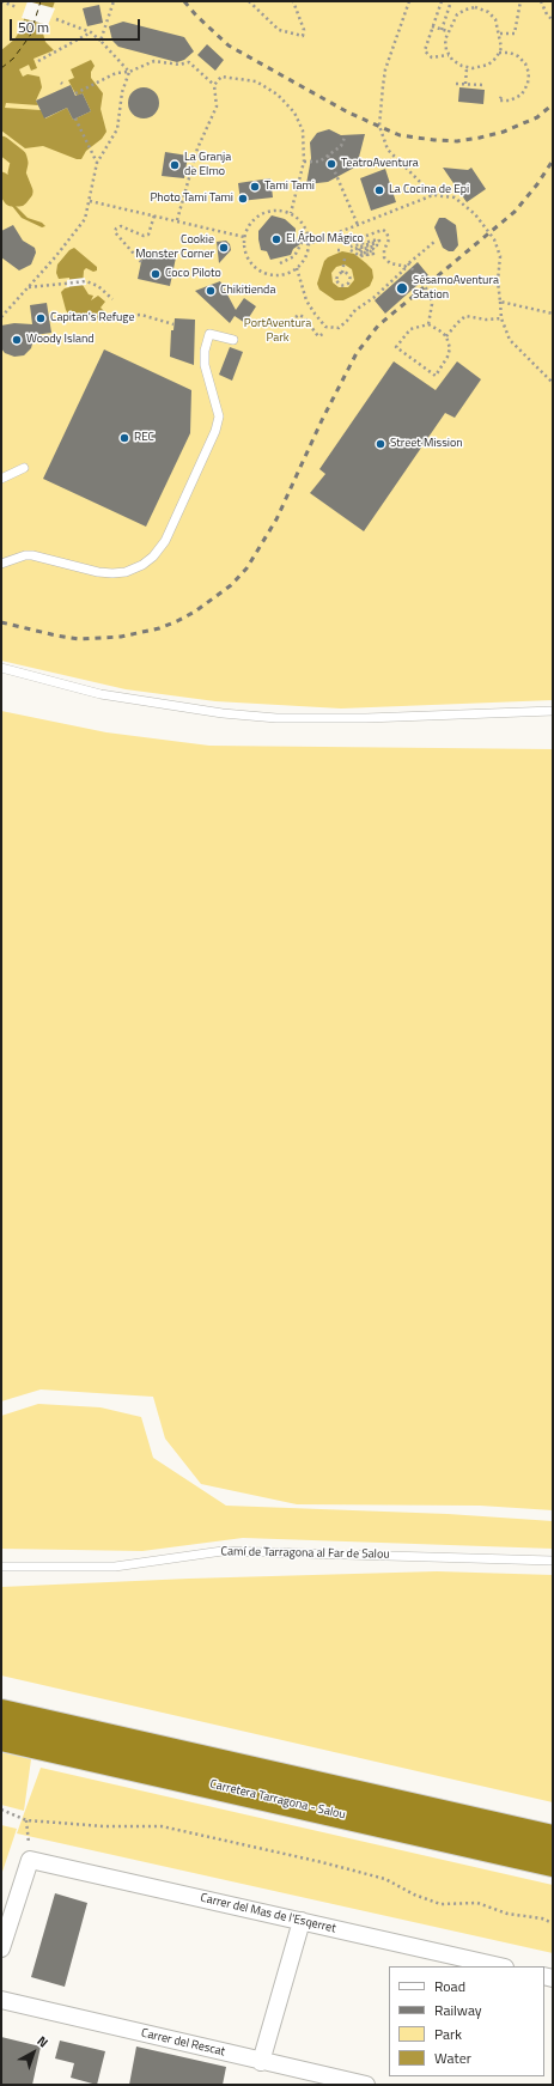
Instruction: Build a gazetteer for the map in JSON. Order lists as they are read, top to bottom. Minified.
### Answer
{"streets":{"highway":["Carretera Tarragona - Salou"],"street":["Carrer del Mas de l'Esqerret","Carrer del Rescat"],"lane":["Camí de Tarragona al Far de Salou"]},"parks":["PortAventura Park"],"places":["TeatroAventura","La Granja de Elmo","Tami Tami","La Cocina de Epi","Photo Tami Tami","El Árbol Mágico","Cookie Monster Corner","Coco Piloto","SésamoAventura Station","Chikitienda","Capitan's Refuge","Woody Island","REC","Street Mission"],"legend":["Road","Railway","Park","Water"],"scale_bar":"50 m","north":"top right"}
